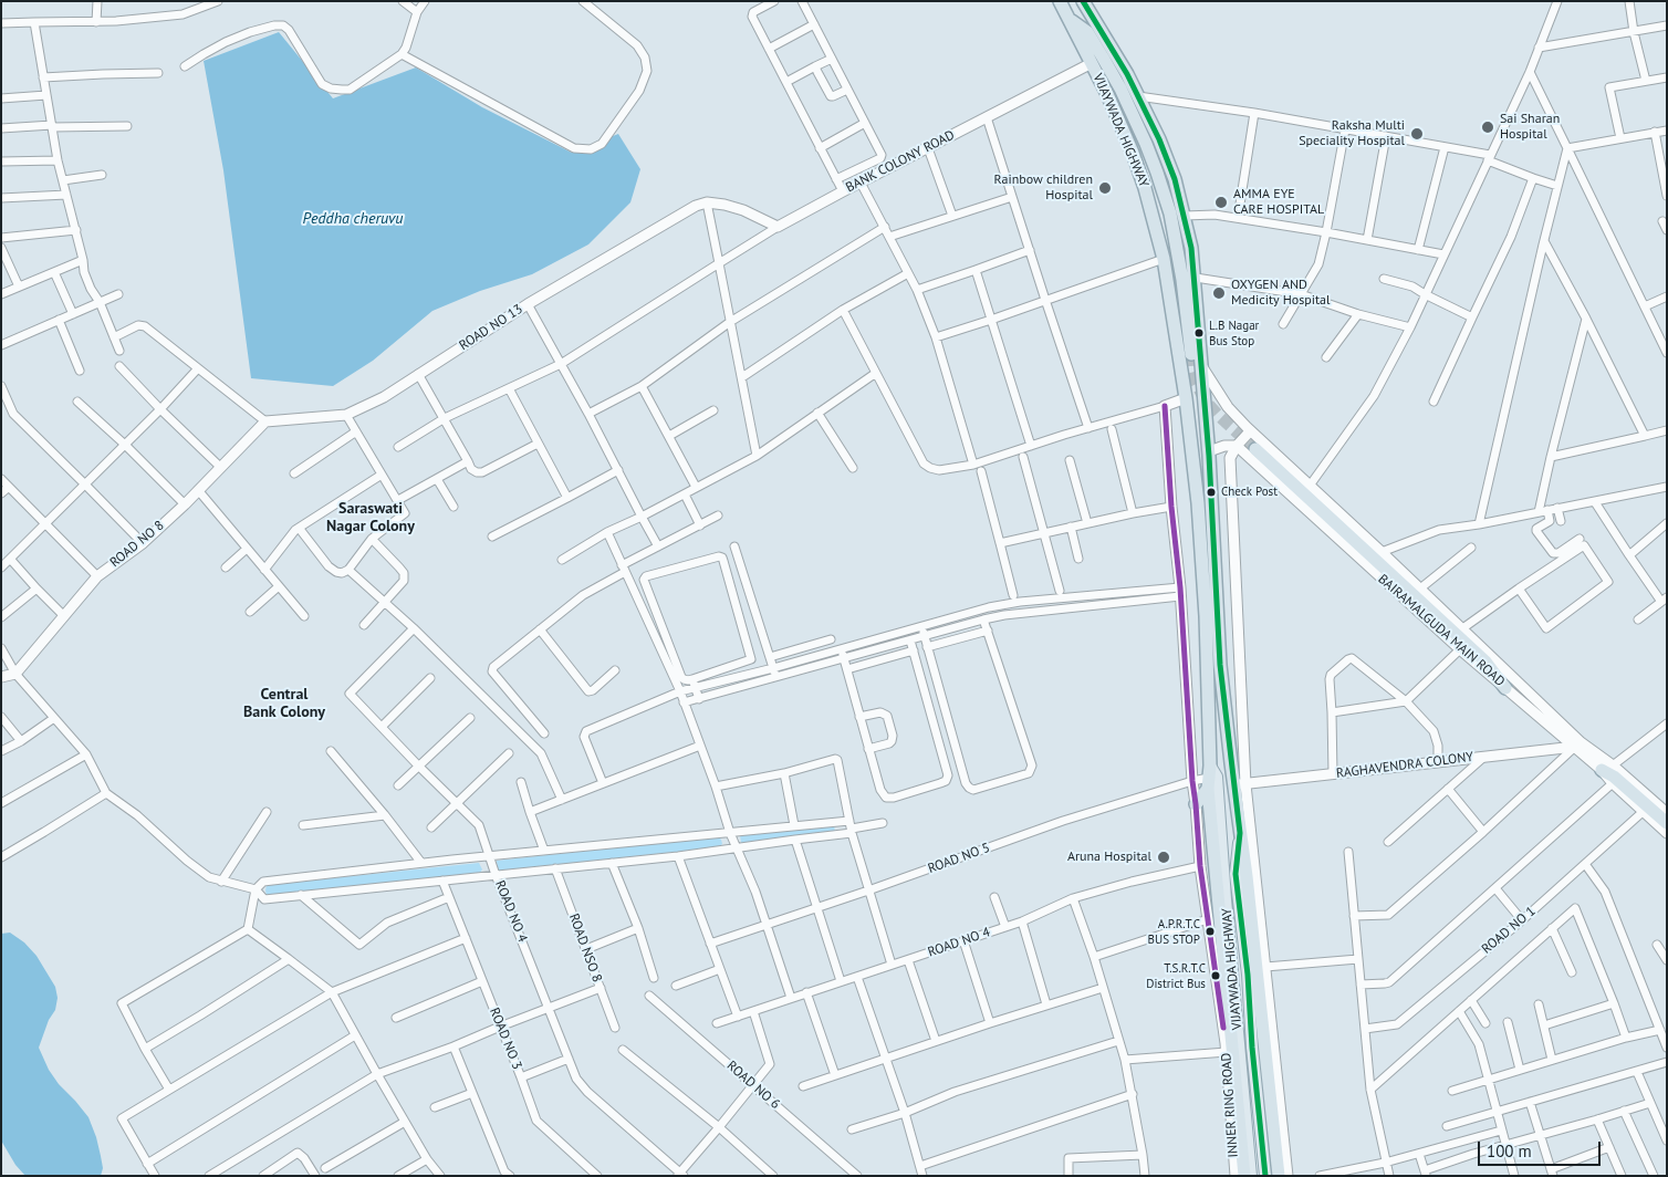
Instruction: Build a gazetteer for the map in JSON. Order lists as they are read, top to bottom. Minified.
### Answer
{"streets":{"highway":["VIJAYWADA HIGHWAY"],"street":["BANK COLONY ROAD","ROAD NO 13","ROAD NO 8","BAIRAMALGUDA MAIN ROAD","RAGHAVENDRA COLONY","ROAD NO 5","ROAD NO 4","ROAD NO 1","ROAD NSO 8","ROAD NO 3","ROAD NO 6","INNER RING ROAD"]},"crossings":[["VIJAYWADA HIGHWAY","BANK COLONY ROAD"],["VIJAYWADA HIGHWAY","RAGHAVENDRA COLONY"],["VIJAYWADA HIGHWAY","ROAD NO 5"],["ROAD NO 13","ROAD NO 8"],["BAIRAMALGUDA MAIN ROAD","RAGHAVENDRA COLONY"],["BAIRAMALGUDA MAIN ROAD","ROAD NO 1"],["ROAD NO 5","INNER RING ROAD"],["ROAD NO 4","INNER RING ROAD"]],"districts":["Saraswati Nagar Colony","Central Bank Colony"],"water":["Peddha cheruvu"],"places":["Sai Sharan Hospital","Raksha Multi Speciality Hospital","Rainbow children Hospital","AMMA EYE CARE HOSPITAL","OXYGEN AND Medicity Hospital","L.B Nagar Bus Stop","Check Post","Aruna Hospital","A.P.R.T.C BUS STOP","T.S.R.T.C District Bus"],"scale_bar":"100 m"}
